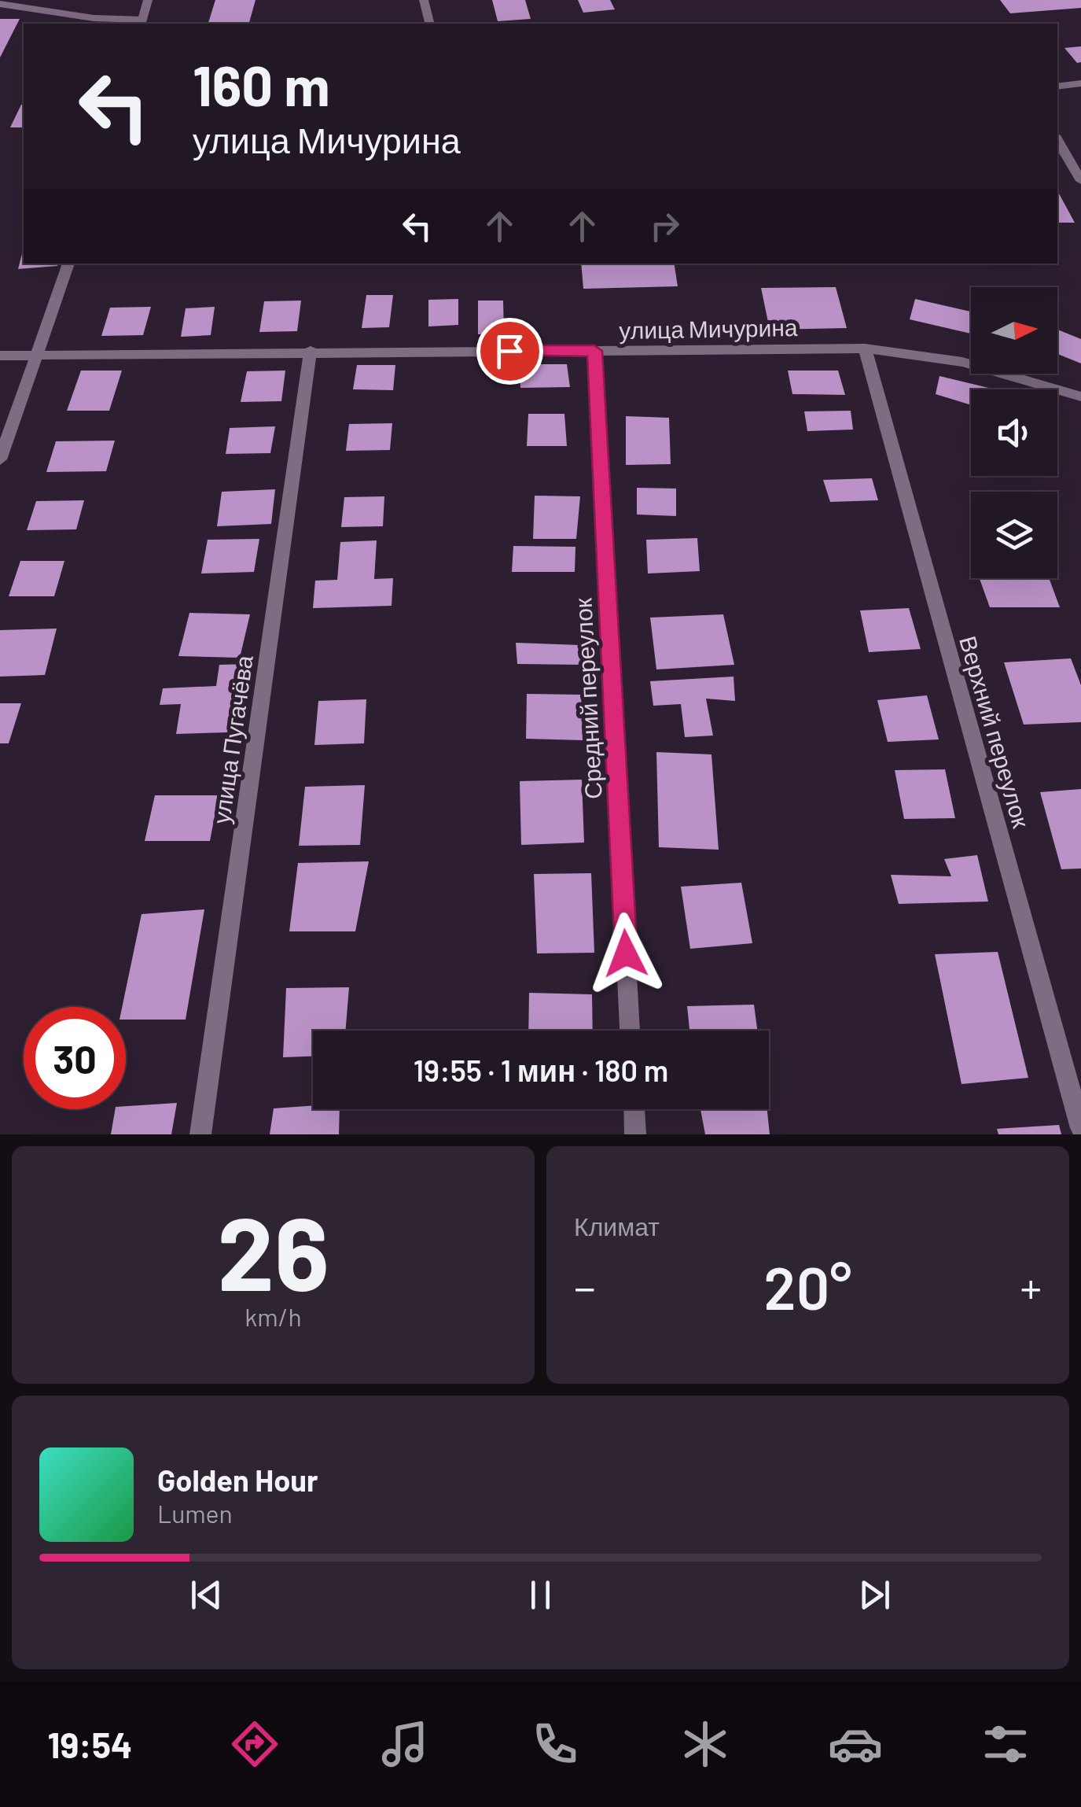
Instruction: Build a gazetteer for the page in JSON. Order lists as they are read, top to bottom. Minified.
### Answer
{"streets":{"street":["улица Мичурина","Средний переулок","Верхний переулок","улица Пугачёва"]},"crossings":[["улица Мичурина","Средний переулок"],["улица Мичурина","Верхний переулок"],["улица Мичурина","улица Пугачёва"]],"north":"right","page":{"turn":["160 m","улица Мичурина"],"limit":"30","trip":"19:55 · 1 мин · 180 m","tile":[["26","km/h"],"Климат"],"heat":["−","20°","+"],"song":["Golden Hour","Lumen"],"tabs":"19:54"}}
